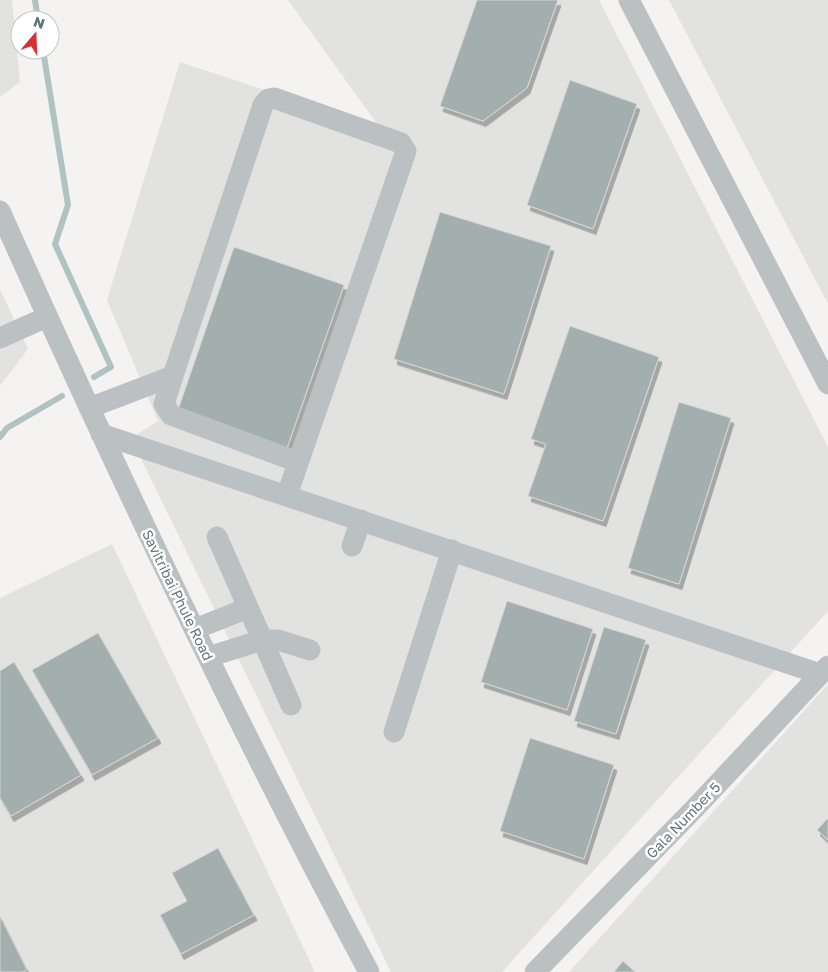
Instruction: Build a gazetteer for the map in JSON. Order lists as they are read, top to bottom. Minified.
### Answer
{"streets":{"street":["Savitribai Phule Road","Gala Number 5"]},"north":"top"}
